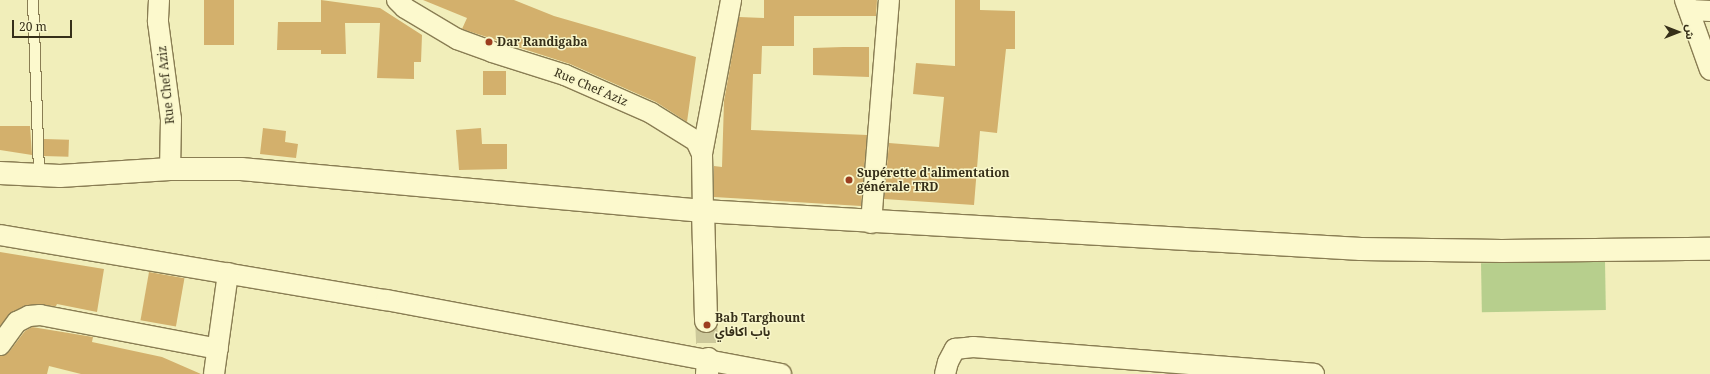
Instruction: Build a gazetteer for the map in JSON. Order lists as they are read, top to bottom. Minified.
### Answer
{"streets":{"street":["Rue Chef Aziz"]},"places":["Dar Randigaba","Supérette d'alimentation générale TRD","Bab Targhount باب اكافاي"],"scale_bar":"20 m","north":"right"}
